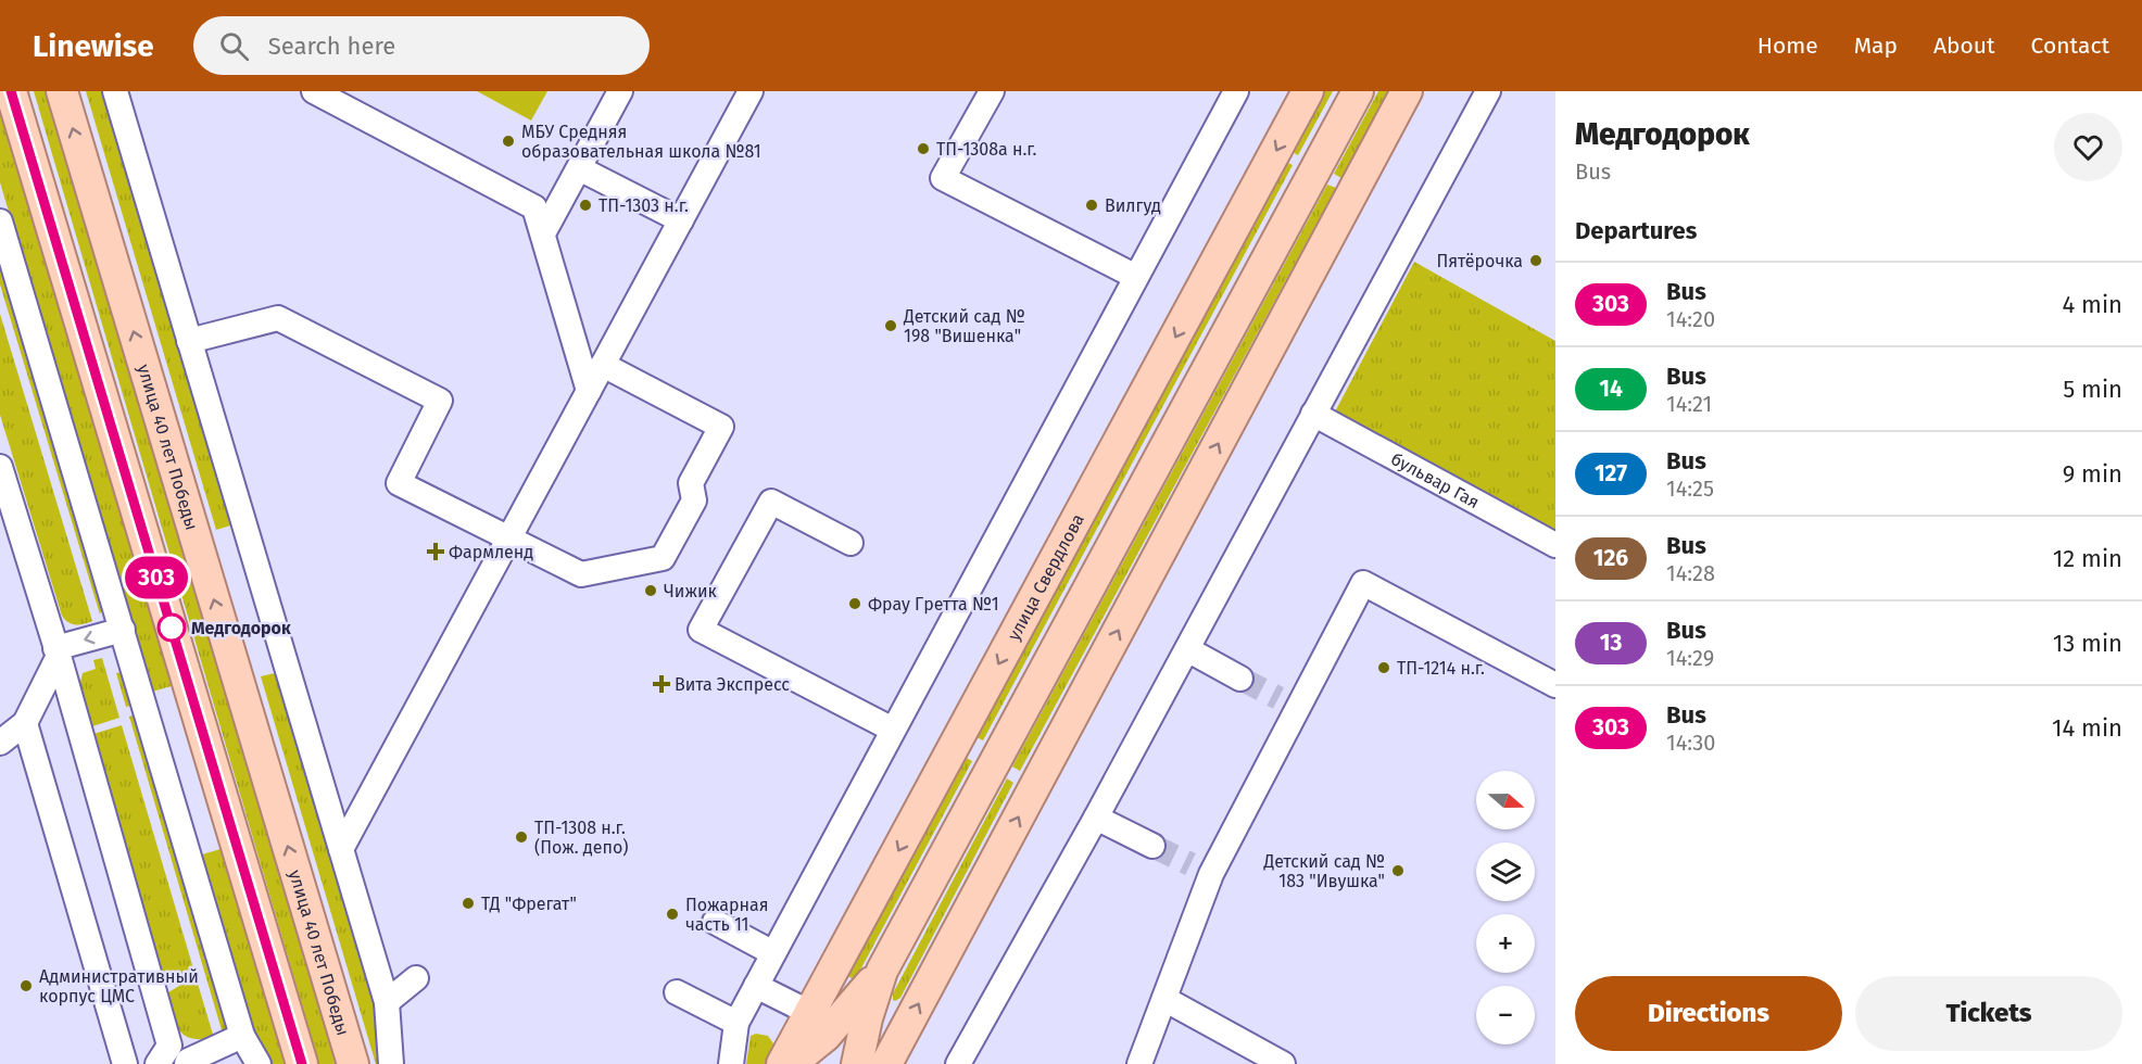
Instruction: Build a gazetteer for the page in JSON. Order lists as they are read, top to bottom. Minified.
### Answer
{"streets":{"main road":["улица 40 лет Победы","улица Свердлова"],"street":["бульвар Гая"]},"places":{"other":["МБУ Средняя образовательная школа №81","ТП-1308а н.г.","ТП-1303 н.г.","Вилгуд","Пятёрочка","Детский сад № 198 \"Вишенка\"","Чижик","Фрау Гретта №1","Медгодорок","ТП-1214 н.г.","ТП-1308 н.г. (Пож. депо)","Детский сад № 183 \"Ивушка\"","ТД \"Фрегат\"","Пожарная часть 11","Административный корпус ЦМС"],"health":["Фармленд","Вита Экспресс"]},"lines":["bus line 303"],"north":"right","page":{"header":"Linewise","search":"Search here","nav":["Home","Map","About","Contact"],"on_map":"303","heading":[["Медгодорок","Bus"],"Departures"],"list":[{"mark":"303","name":"Bus","note":"14:20","value":"4 min"},{"mark":"14","name":"Bus","note":"14:21","value":"5 min"},{"mark":"127","name":"Bus","note":"14:25","value":"9 min"},{"mark":"126","name":"Bus","note":"14:28","value":"12 min"},{"mark":"13","name":"Bus","note":"14:29","value":"13 min"},{"mark":"303","name":"Bus","note":"14:30","value":"14 min"}],"map_buttons":["+","−"],"buttons":["Directions","Tickets"]}}
